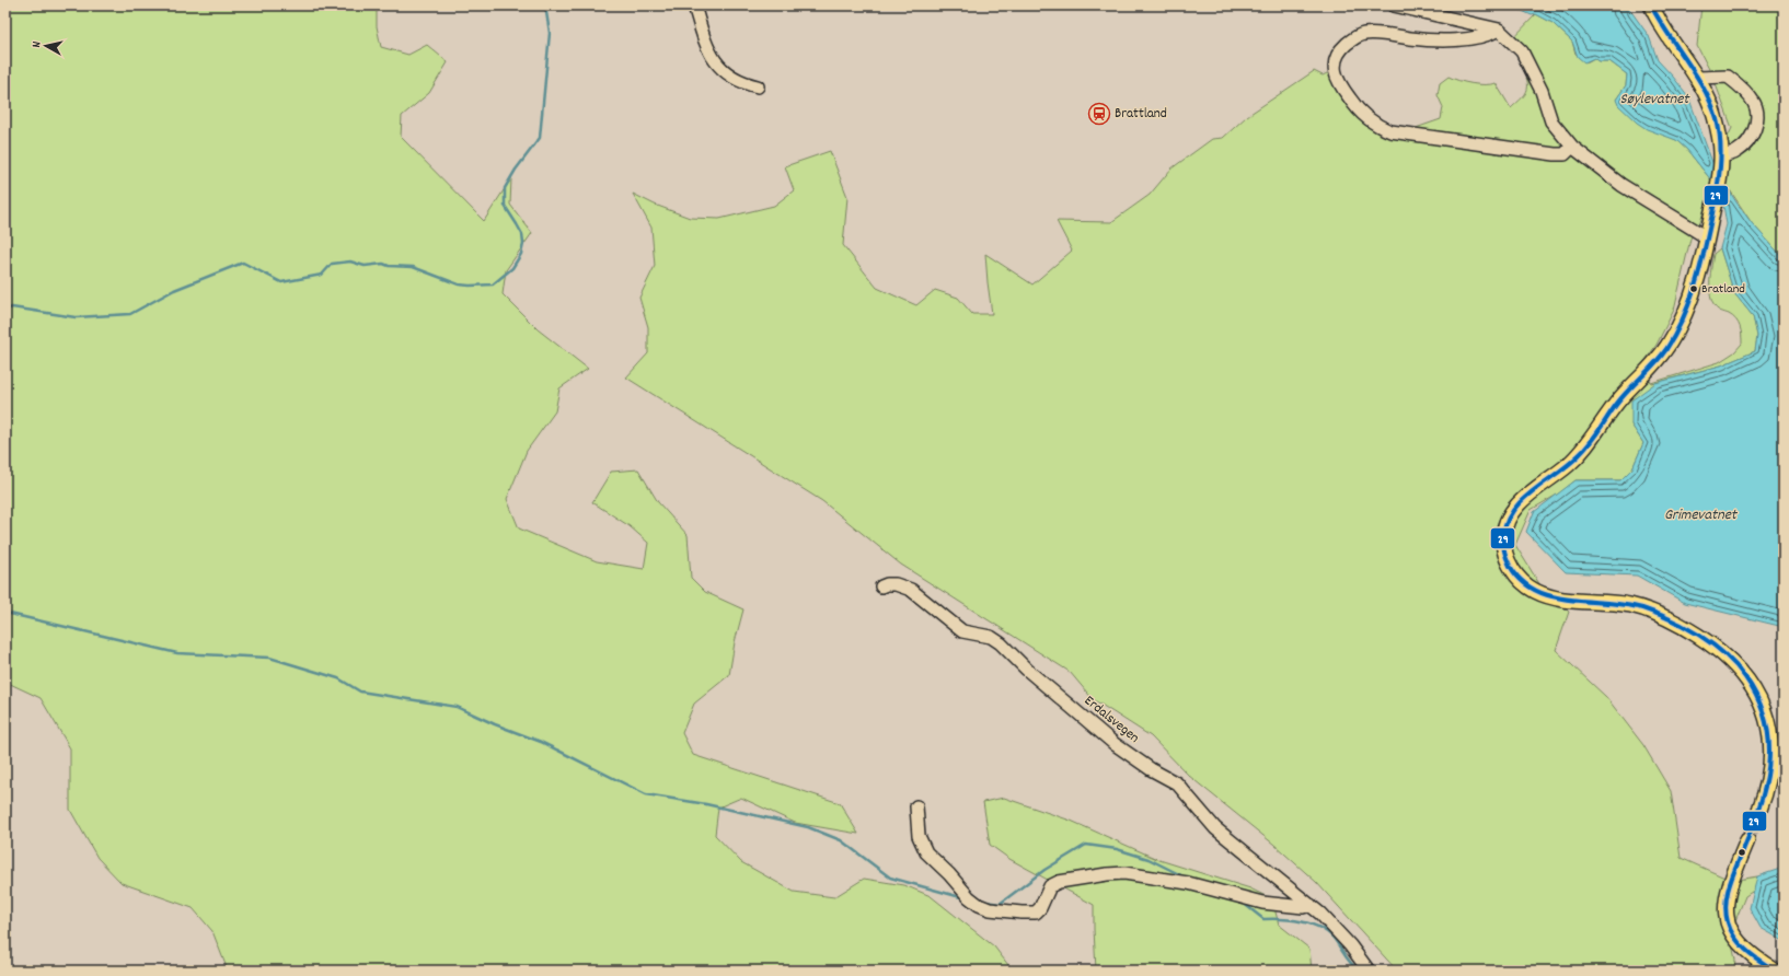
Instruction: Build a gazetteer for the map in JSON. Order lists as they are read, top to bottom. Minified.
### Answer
{"streets":{"street":["Erdalsvegen"]},"water":["Søylevatnet","Grimevatnet"],"places":{"station":["Brattland"],"other":["Bratland"]},"lines":["transit line 29"],"north":"left"}
